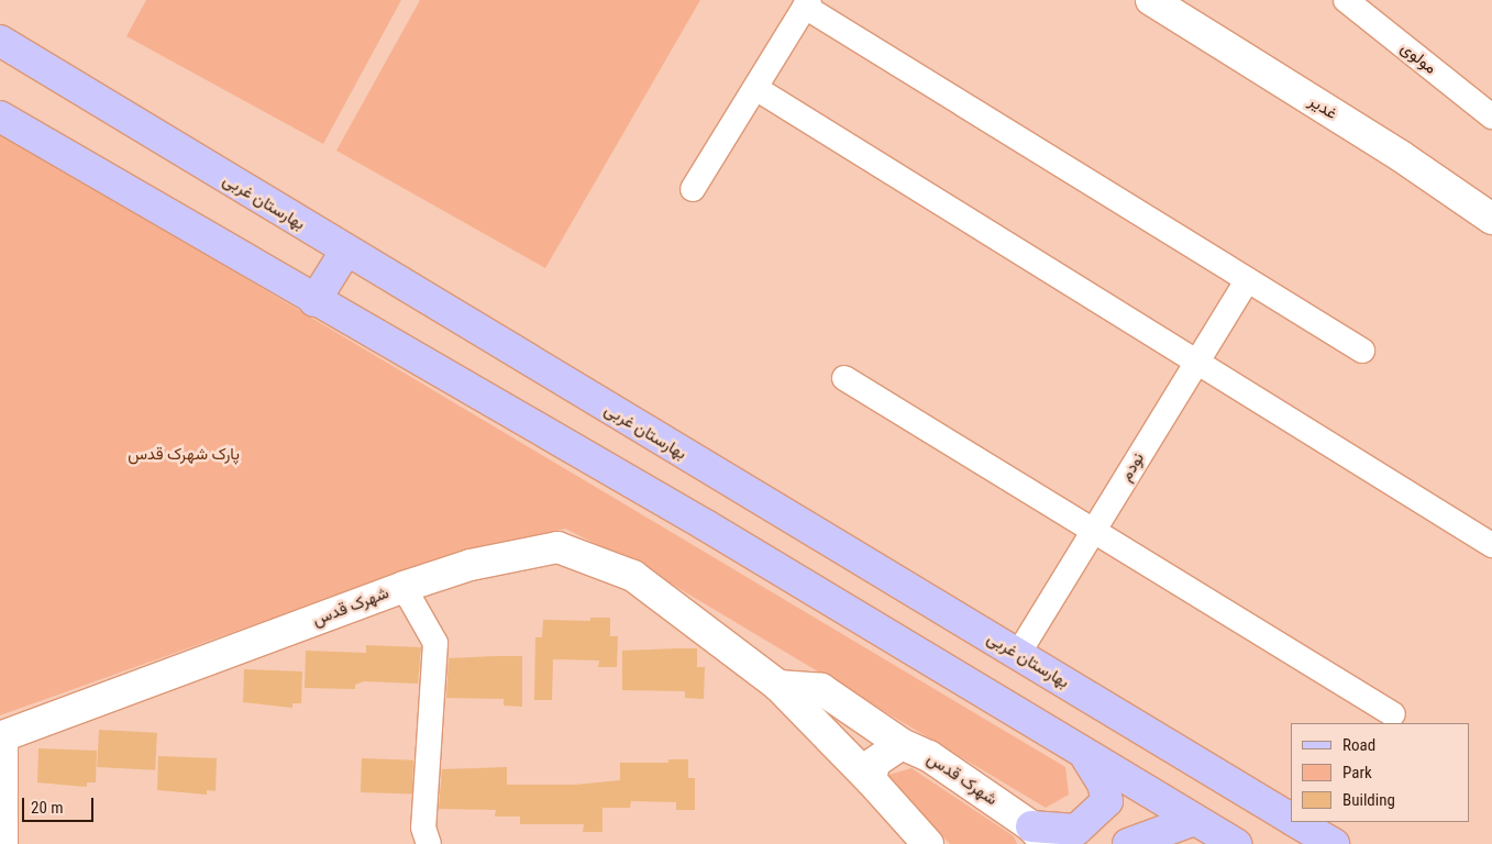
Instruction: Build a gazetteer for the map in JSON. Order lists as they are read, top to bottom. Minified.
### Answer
{"streets":{"main road":["بهارستان غربی"],"street":["مولوی","غدیر","نودم","شهرک قدس"]},"crossings":[["بهارستان غربی","نودم"]],"parks":["پارک شهرک قدس"],"legend":["Road","Park","Building"],"scale_bar":"20 m"}
